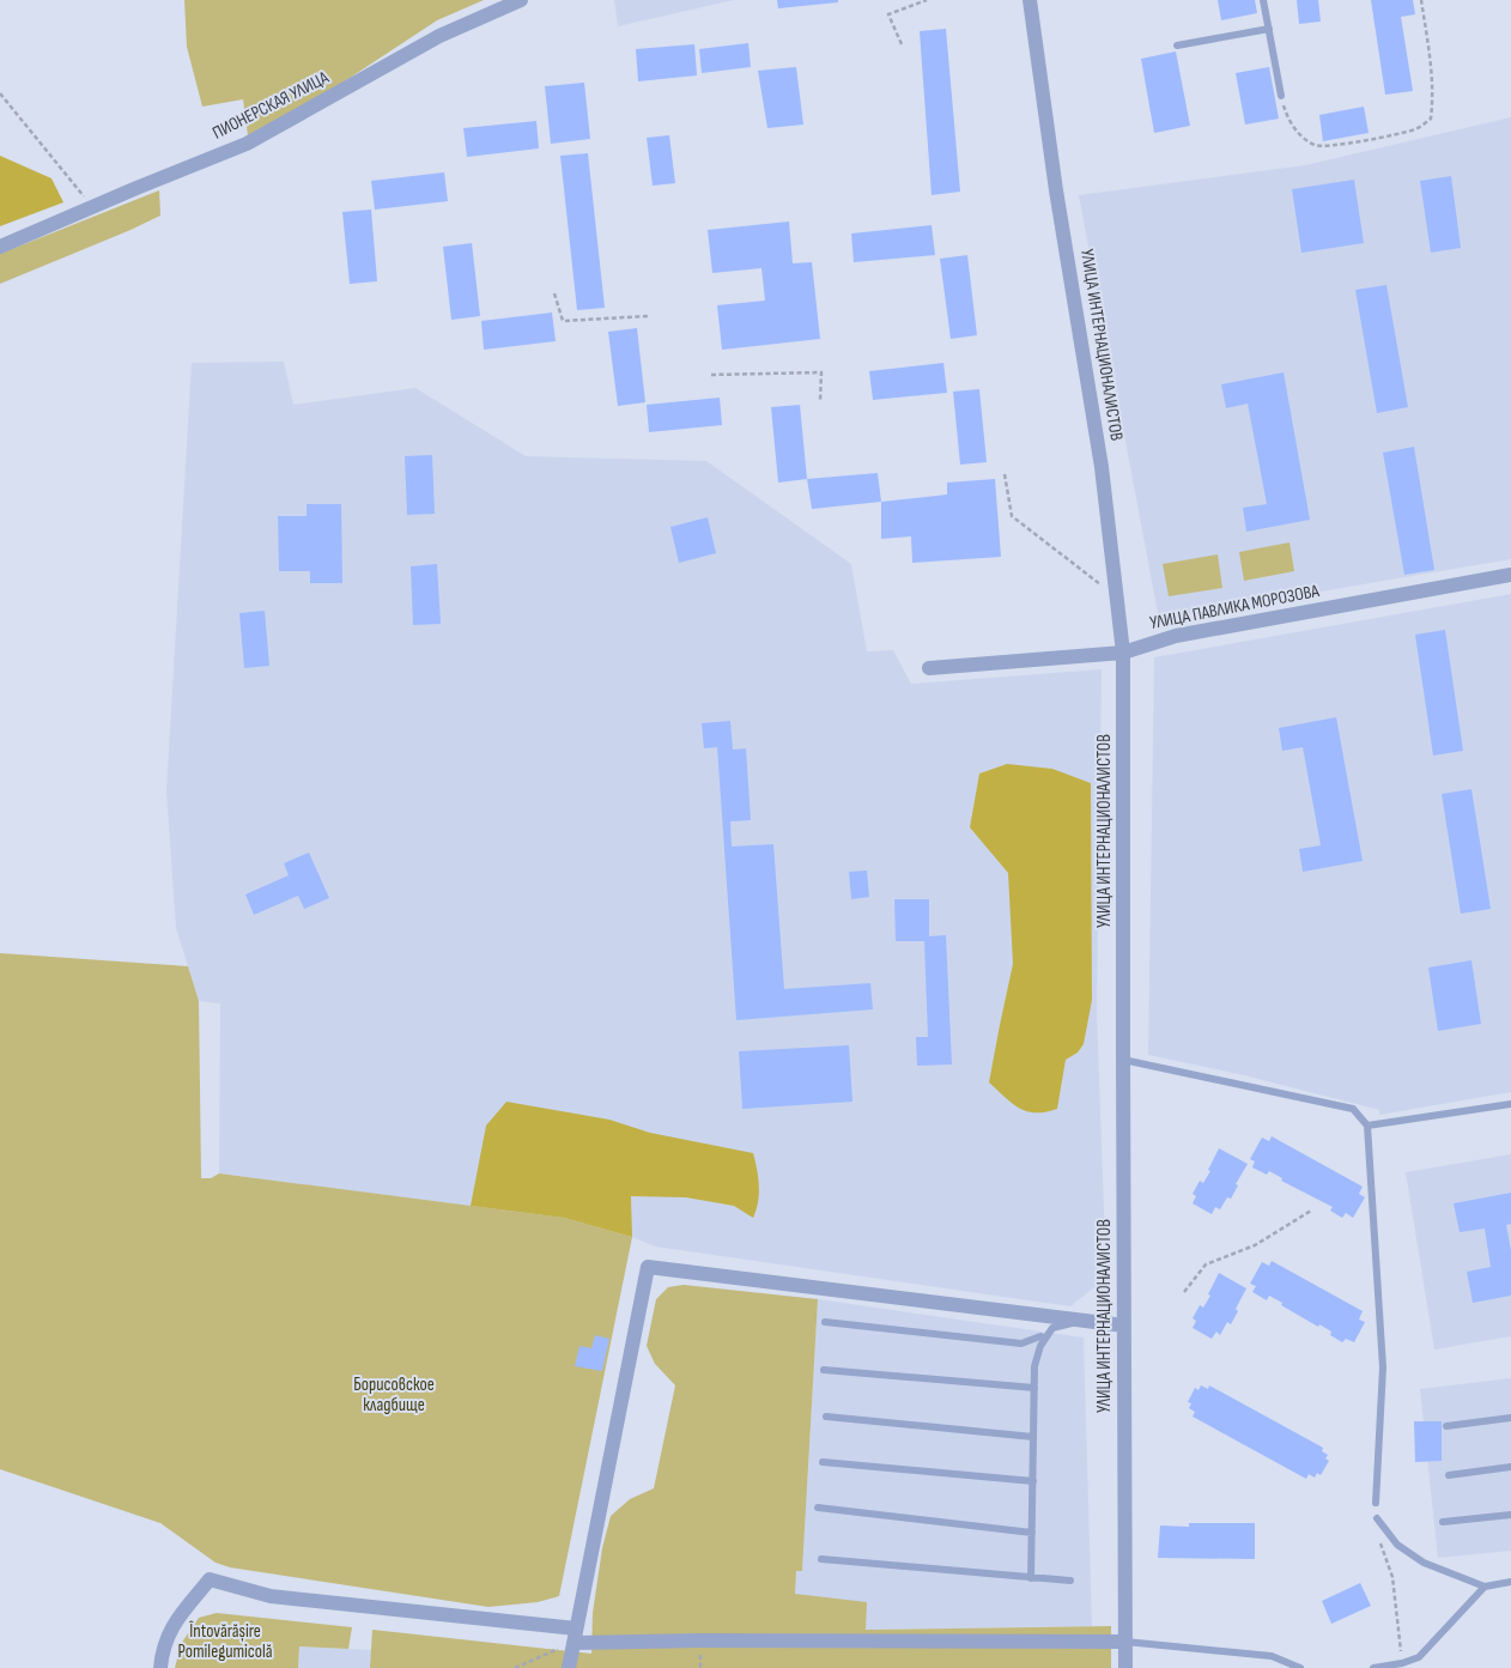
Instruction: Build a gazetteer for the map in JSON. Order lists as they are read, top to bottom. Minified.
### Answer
{"streets":{"street":["ПИОНЕРСКАЯ УЛИЦА","УЛИЦА ИНТЕРНАЦИОНАЛИСТОВ","УЛИЦА ПАВЛИКА МОРОЗОВА"]},"crossings":[["УЛИЦА ИНТЕРНАЦИОНАЛИСТОВ","УЛИЦА ПАВЛИКА МОРОЗОВА"]],"parks":["Борисовское кладбище","Întovărășire Pomilegumicolă"]}
